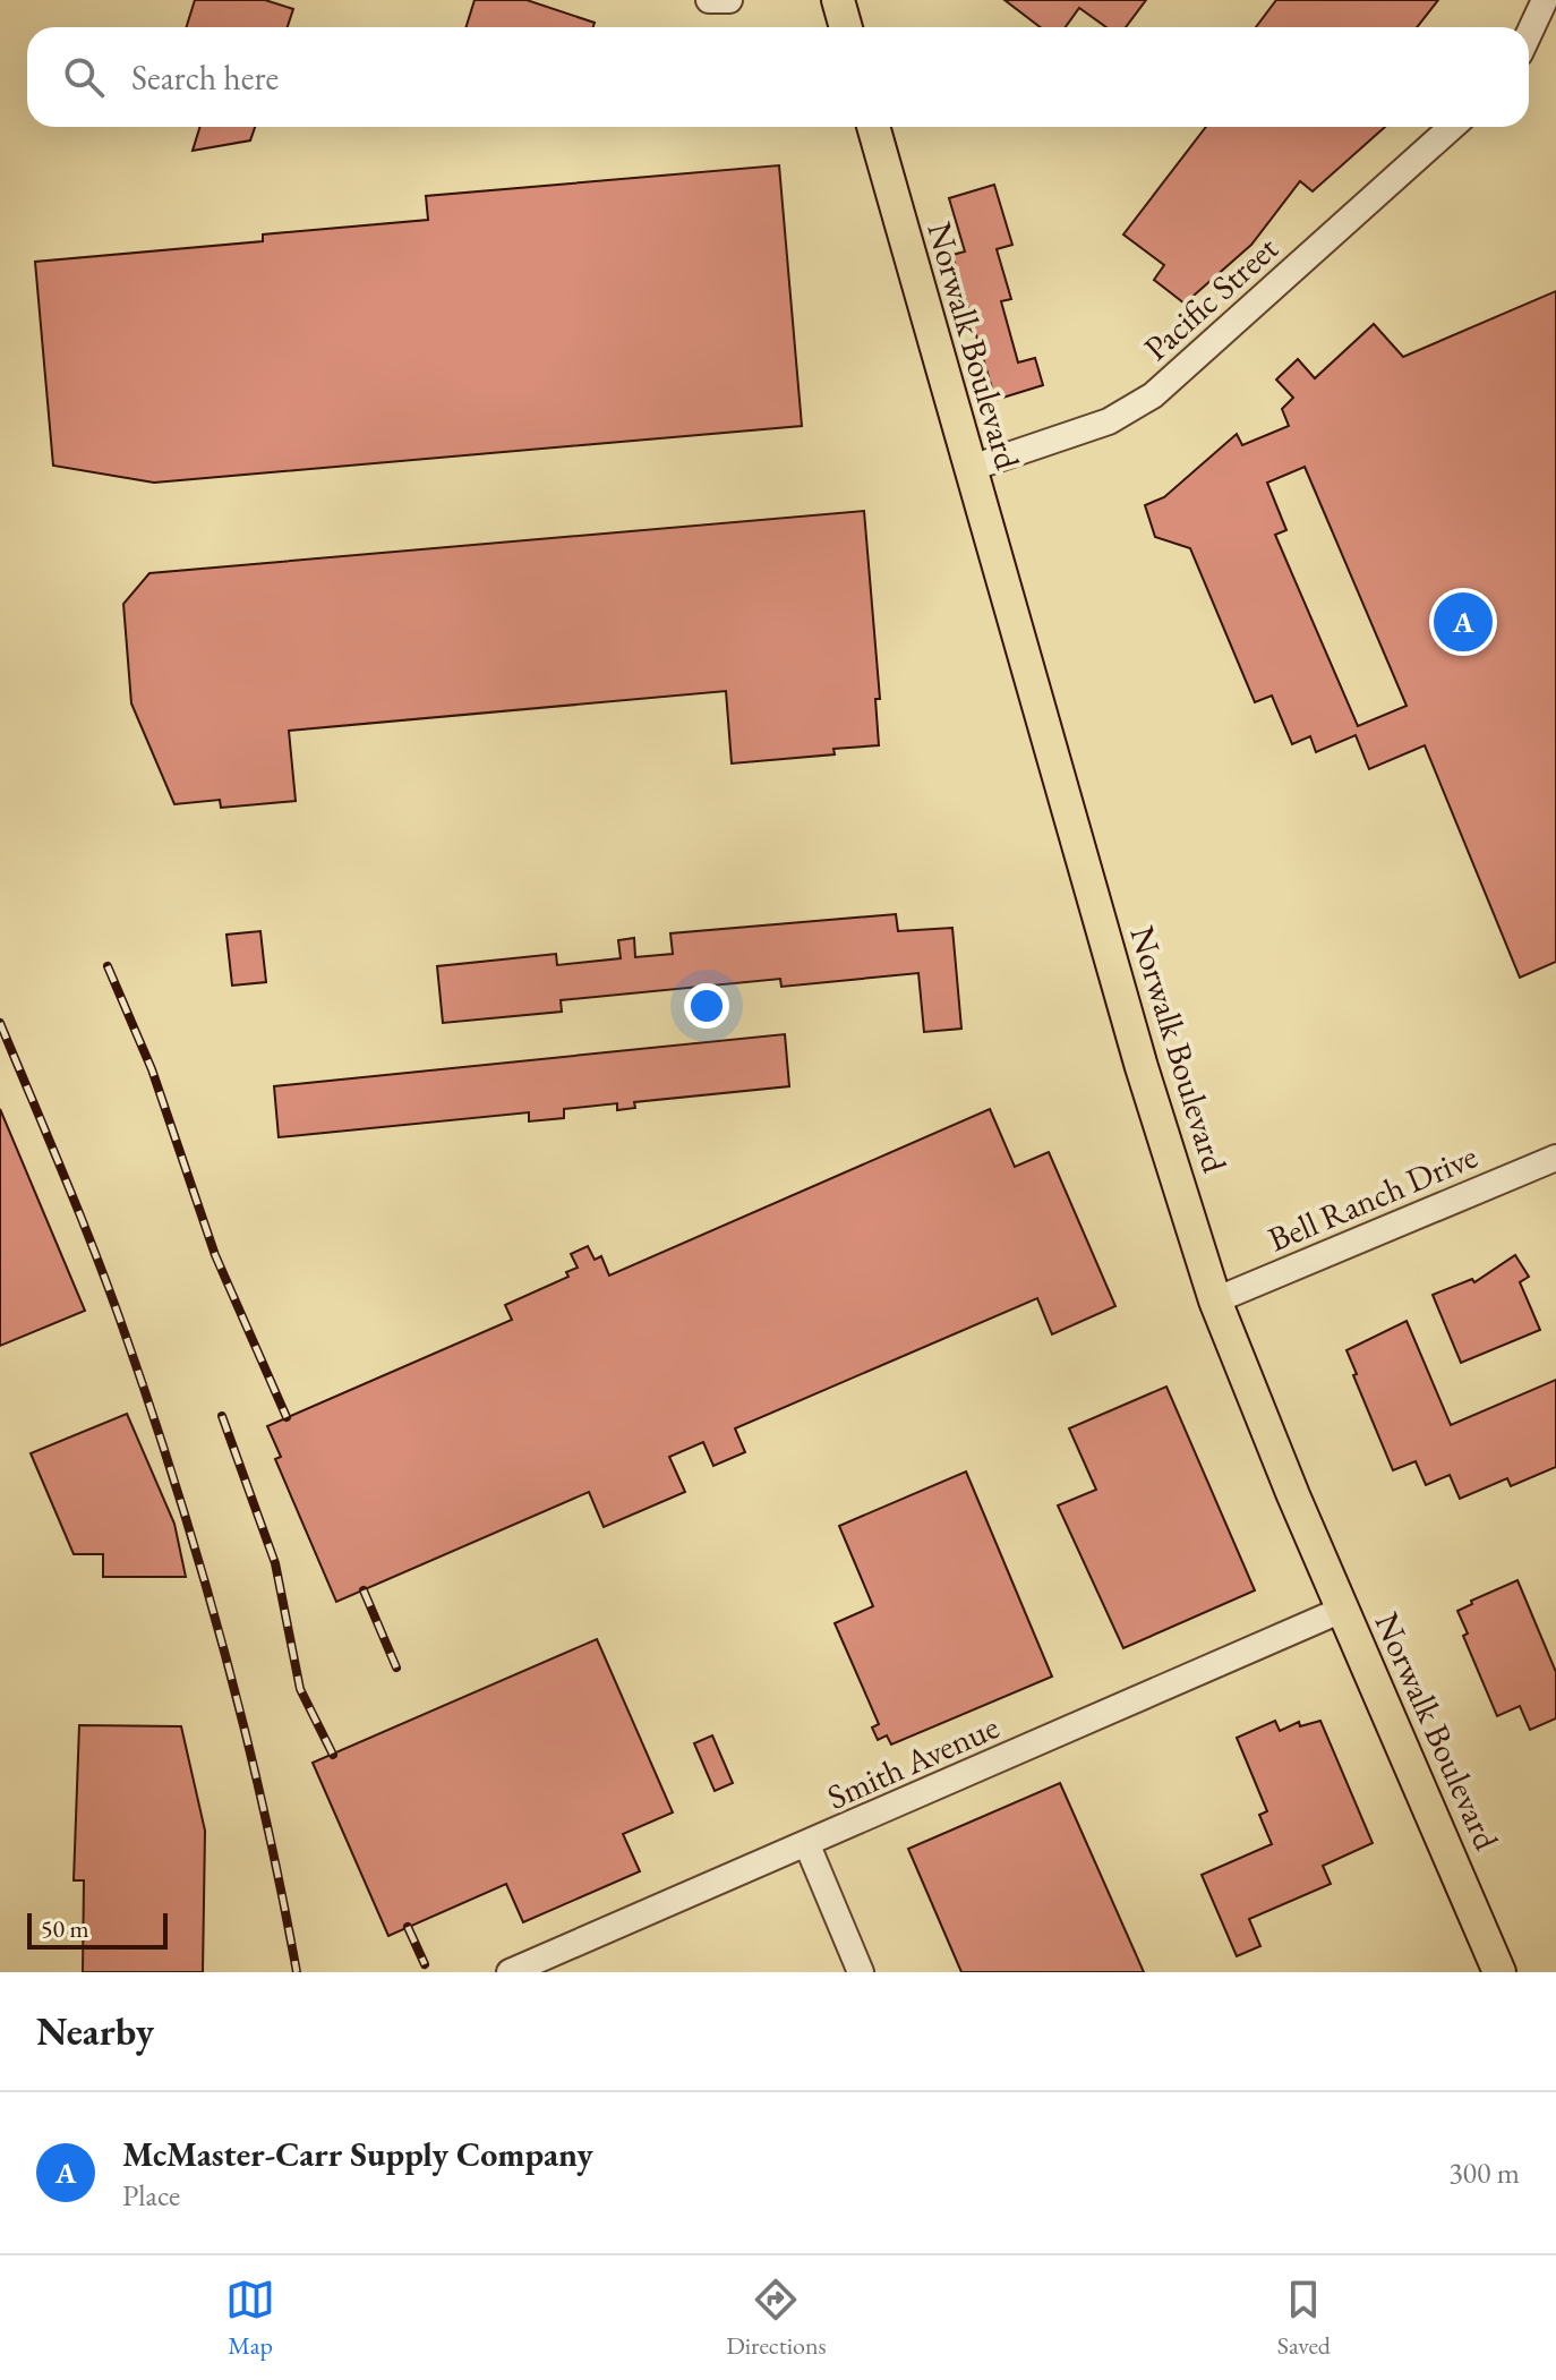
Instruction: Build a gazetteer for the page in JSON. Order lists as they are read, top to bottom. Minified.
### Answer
{"streets":{"main road":["Norwalk Boulevard"],"street":["Pacific Street","Bell Ranch Drive","Smith Avenue"]},"crossings":[["Pacific Street","Norwalk Boulevard"],["Norwalk Boulevard","Bell Ranch Drive"],["Norwalk Boulevard","Smith Avenue"]],"scale_bar":"50 m","page":{"search":"Search here","pins":"A","scale":"50 m","heading":"Nearby","list":[{"mark":"A","name":"McMaster-Carr Supply Company","note":"Place","value":"300 m"}],"nav":["Map","Directions","Saved"]}}
